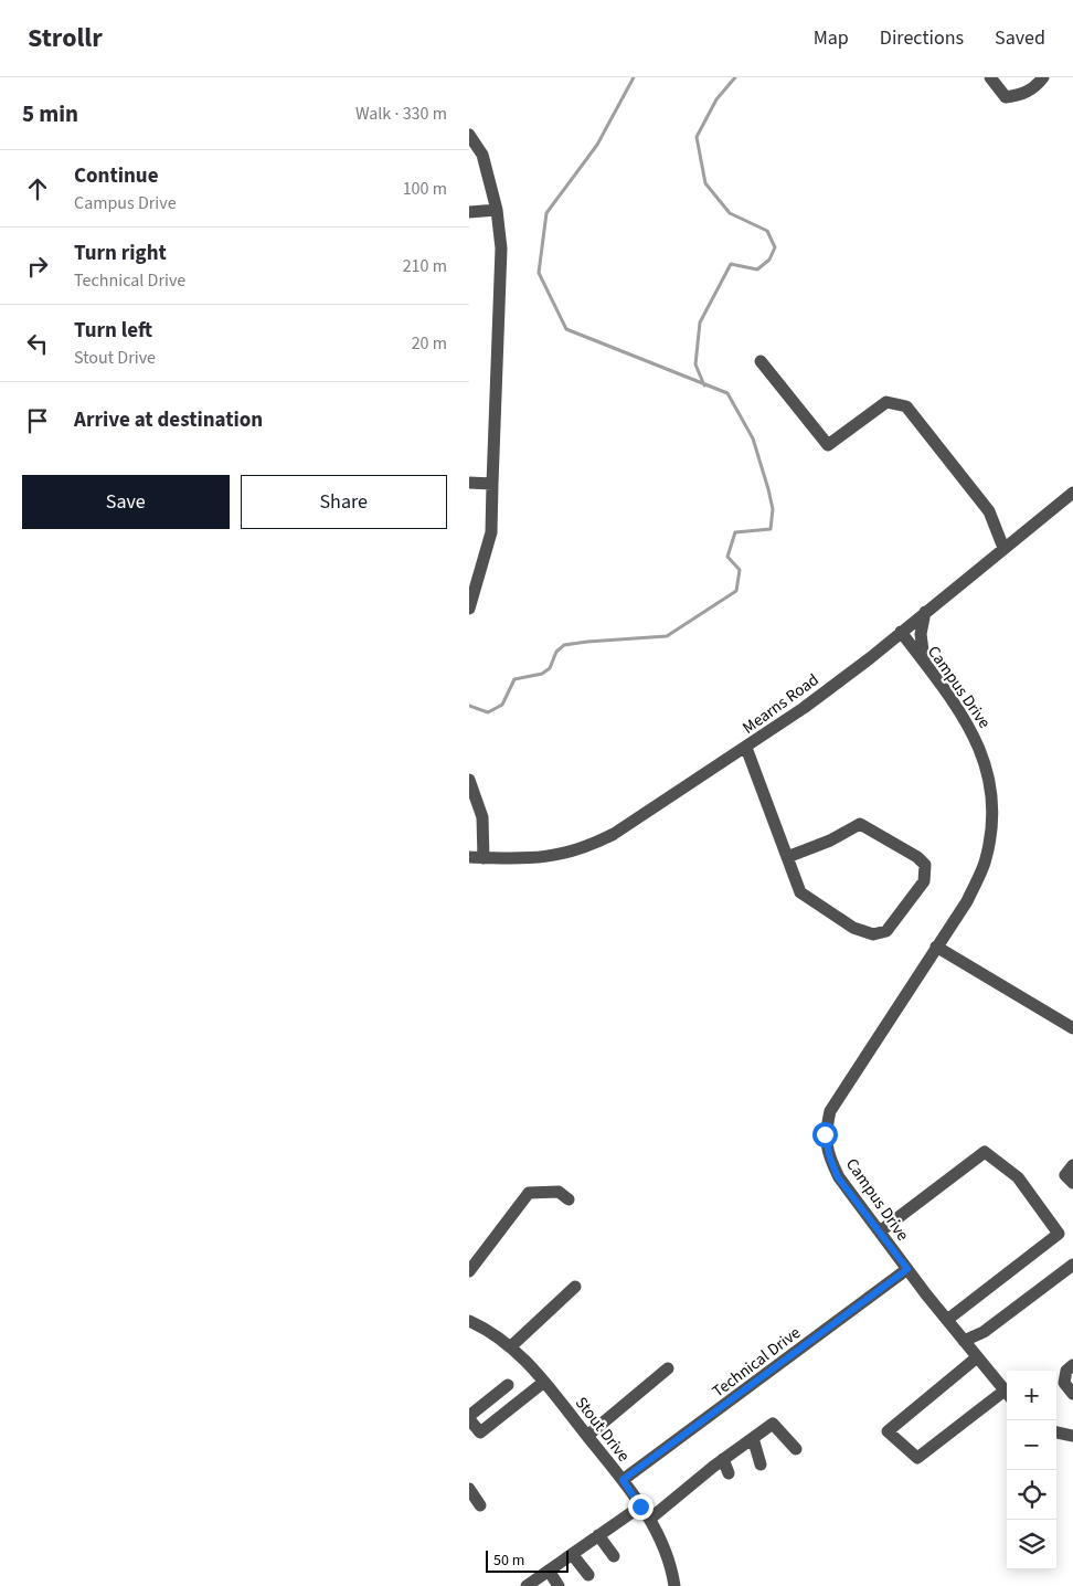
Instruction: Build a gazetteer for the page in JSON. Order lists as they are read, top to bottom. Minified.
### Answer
{"streets":{"street":["Campus Drive","Mearns Road","Technical Drive","Stout Drive"]},"crossings":[["Campus Drive","Mearns Road"],["Campus Drive","Technical Drive"],["Technical Drive","Stout Drive"]],"scale_bar":"50 m","page":{"header":"Strollr","nav":["Map","Directions","Saved"],"heading":["5 min","Walk · 330 m"],"list":[["Continue","Campus Drive","100 m"],["Turn right","Technical Drive","210 m"],["Turn left","Stout Drive","20 m"],"Arrive at destination"],"buttons":["Save","Share"],"map_buttons":["+","−"],"scale":"50 m"}}
